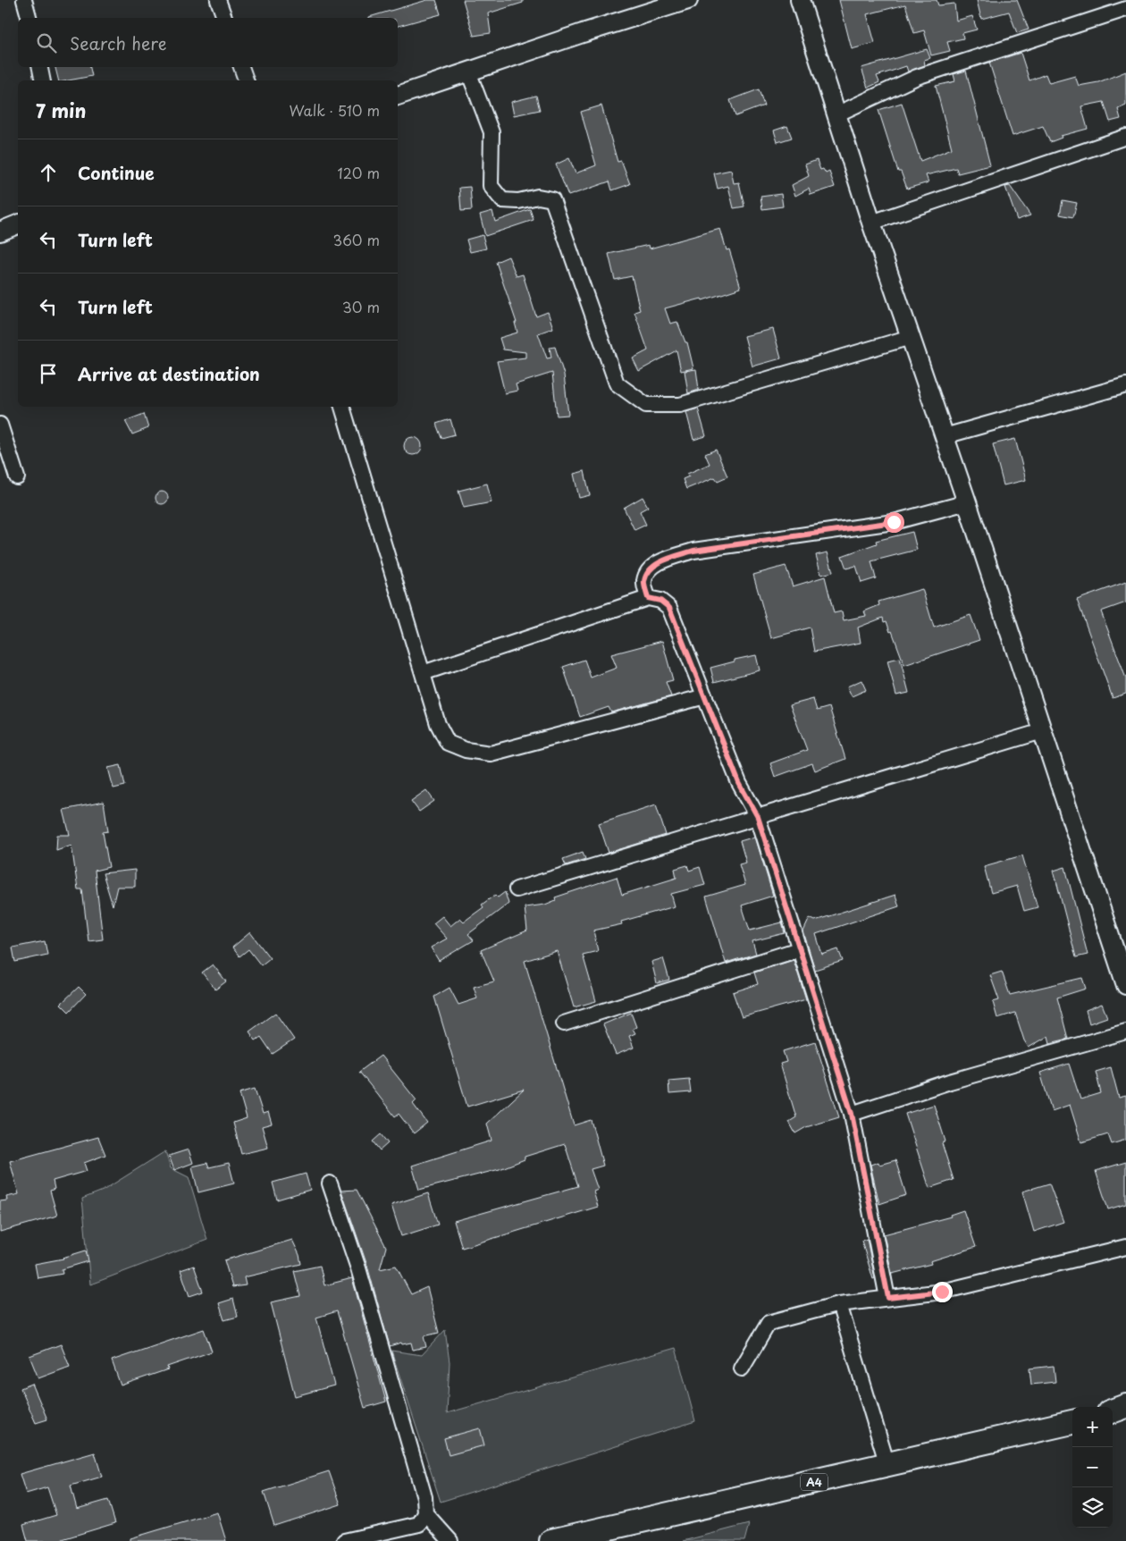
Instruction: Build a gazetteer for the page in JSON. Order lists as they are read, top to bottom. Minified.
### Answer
{"streets":{"highway":["A4"]},"page":{"search":"Search here","heading":["7 min","Walk · 510 m"],"list":[["Continue","120 m"],["Turn left","360 m"],["Turn left","30 m"],"Arrive at destination"],"map_buttons":["+","−"]}}
